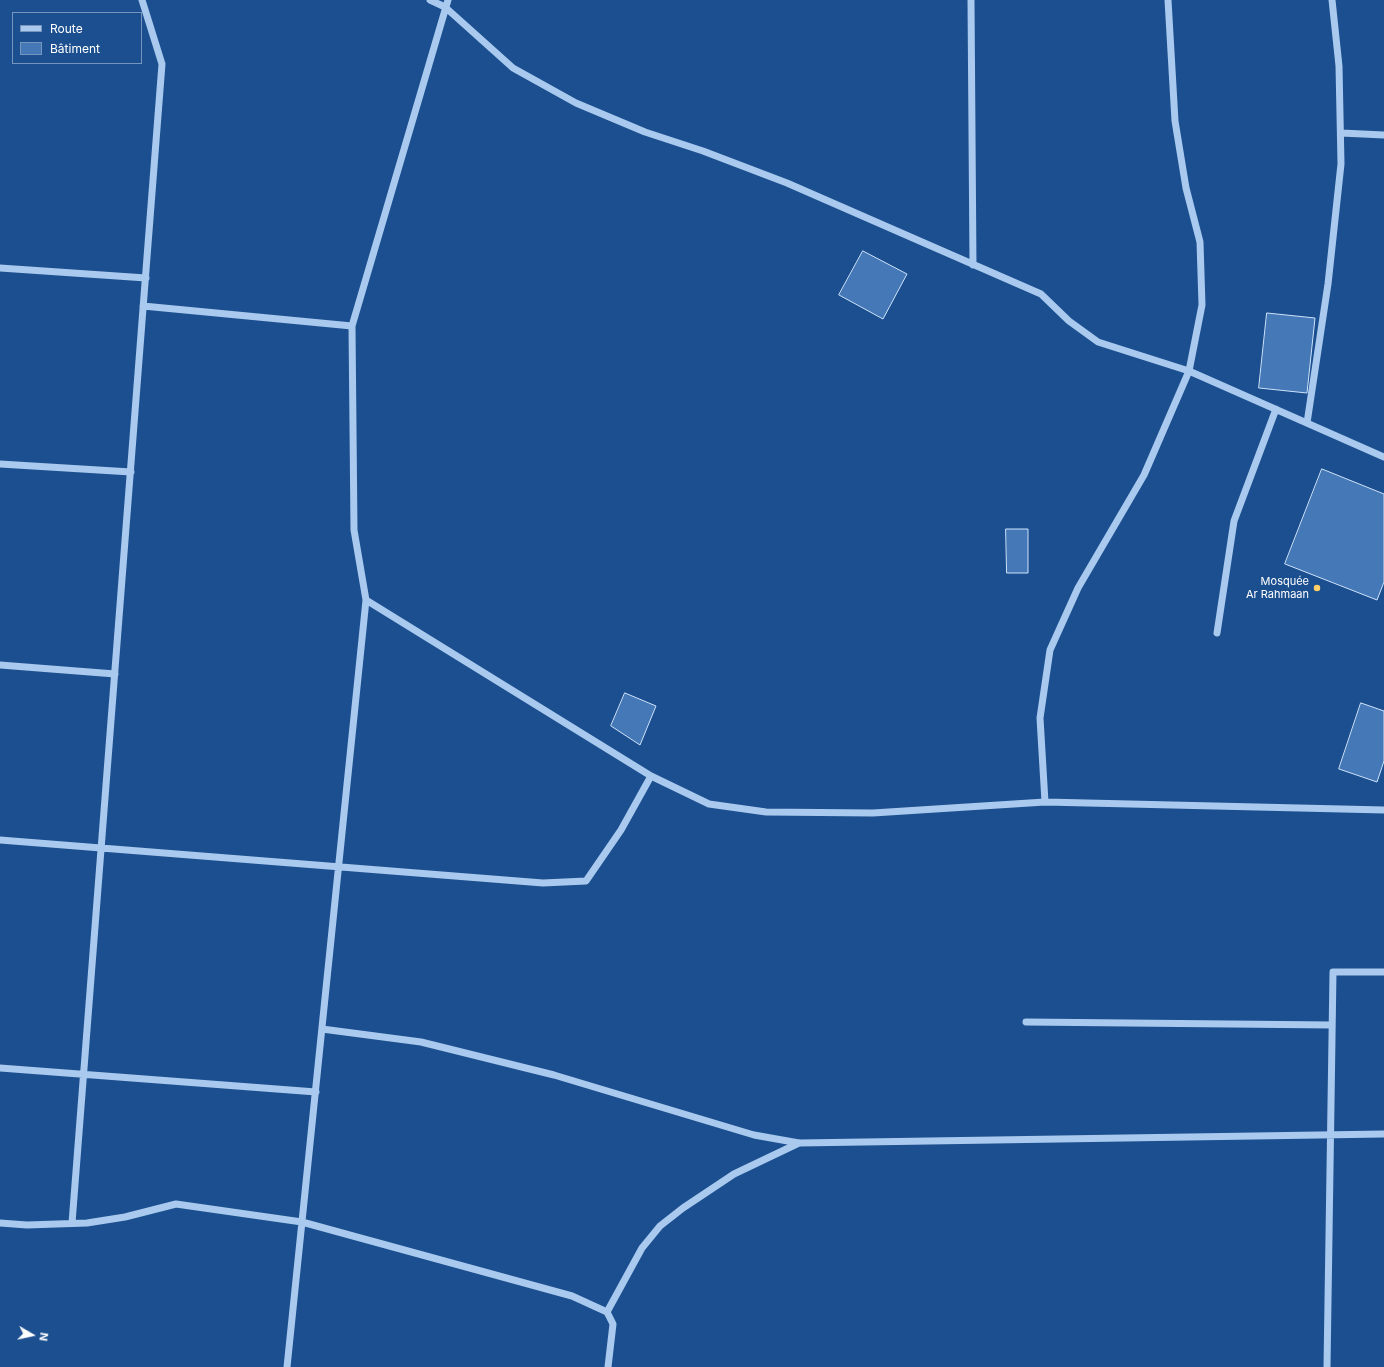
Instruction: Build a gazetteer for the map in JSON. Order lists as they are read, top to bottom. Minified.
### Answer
{"places":["Mosquée Ar Rahmaan"],"legend":["Route","Bâtiment"],"north":"right"}
